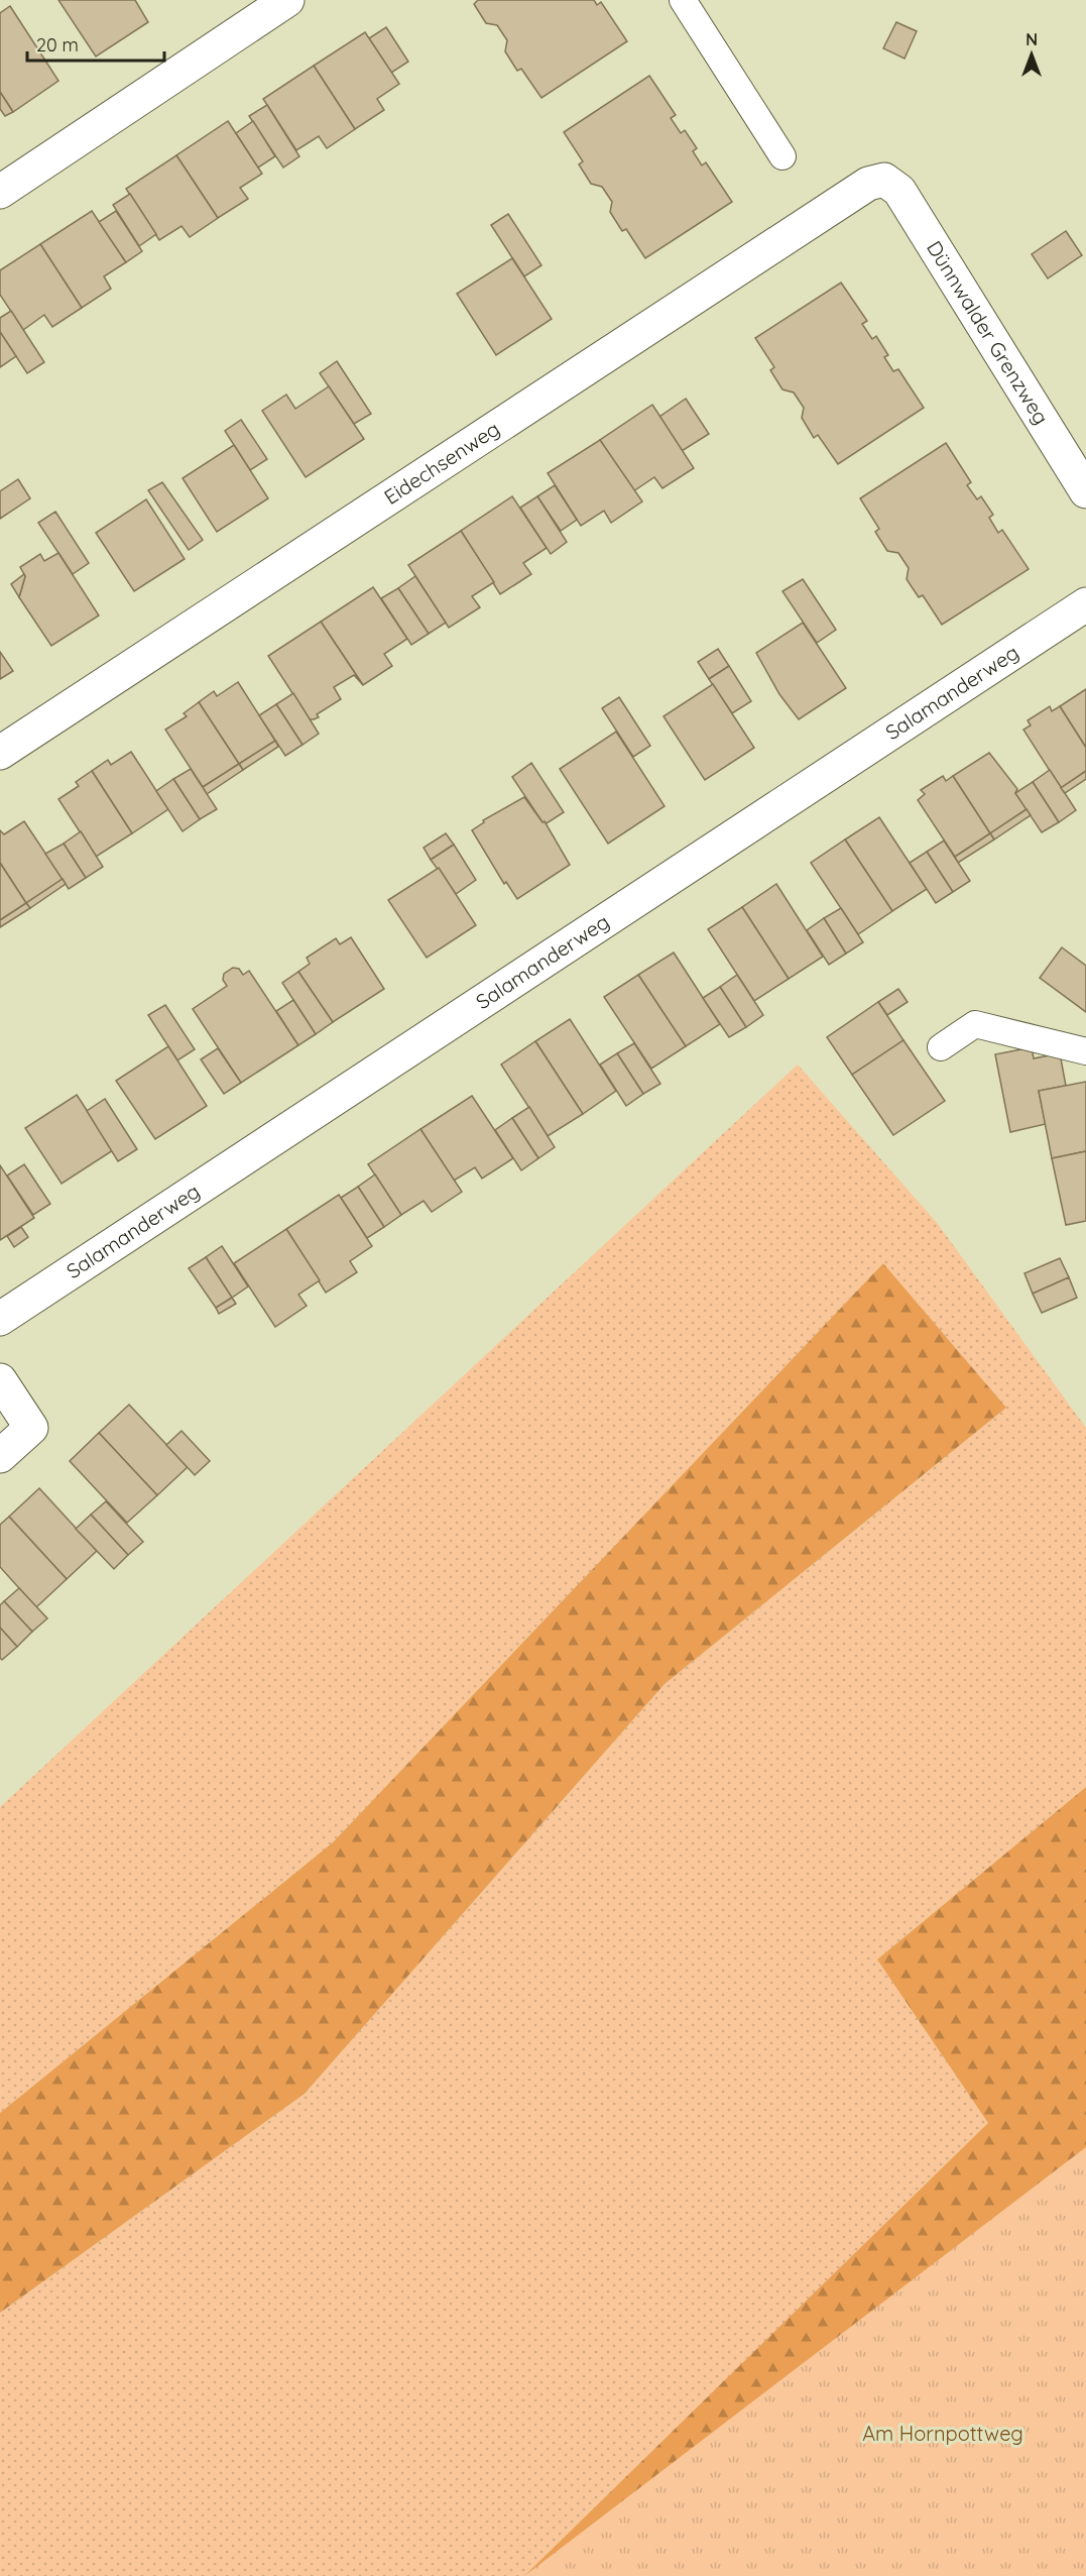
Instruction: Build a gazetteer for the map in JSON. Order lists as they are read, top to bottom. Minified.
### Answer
{"streets":{"street":["Dünnwalder Grenzweg","Eidechsenweg","Salamanderweg"]},"crossings":[["Dünnwalder Grenzweg","Eidechsenweg"]],"parks":["Am Hornpottweg"],"scale_bar":"20 m","north":"top"}
